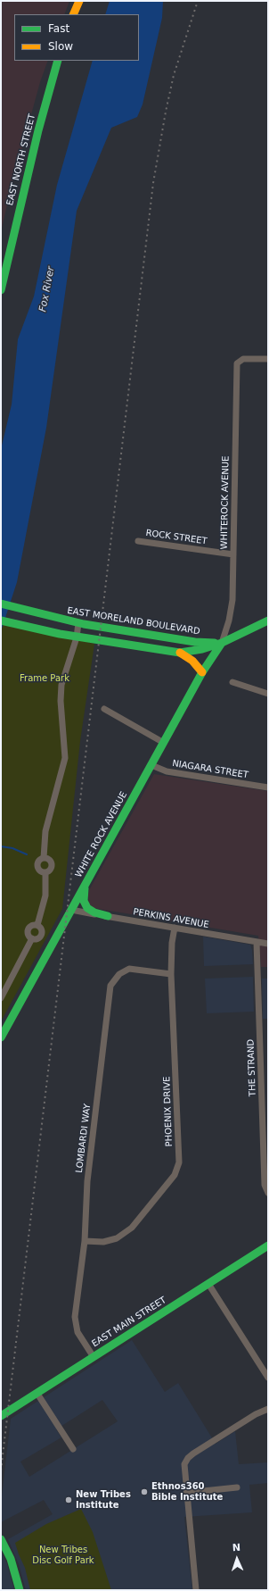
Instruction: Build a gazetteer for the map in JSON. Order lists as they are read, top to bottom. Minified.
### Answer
{"streets":{"main road":["EAST NORTH STREET","EAST MORELAND BOULEVARD","WHITE ROCK AVENUE","EAST MAIN STREET"],"street":["WHITEROCK AVENUE","ROCK STREET","NIAGARA STREET","PERKINS AVENUE","THE STRAND","PHOENIX DRIVE","LOMBARDI WAY"]},"crossings":[["WHITEROCK AVENUE","ROCK STREET"],["WHITEROCK AVENUE","EAST MORELAND BOULEVARD"],["WHITEROCK AVENUE","WHITE ROCK AVENUE"],["EAST MORELAND BOULEVARD","WHITE ROCK AVENUE"],["NIAGARA STREET","WHITE ROCK AVENUE"],["WHITE ROCK AVENUE","PERKINS AVENUE"],["PERKINS AVENUE","THE STRAND"],["PERKINS AVENUE","PHOENIX DRIVE"],["PHOENIX DRIVE","LOMBARDI WAY"],["LOMBARDI WAY","EAST MAIN STREET"]],"water":["Fox River"],"parks":["Frame Park","New Tribes Disc Golf Park"],"places":["Ethnos360 Bible Institute","New Tribes Institute"],"legend":["Fast","Slow"],"north":"top"}
